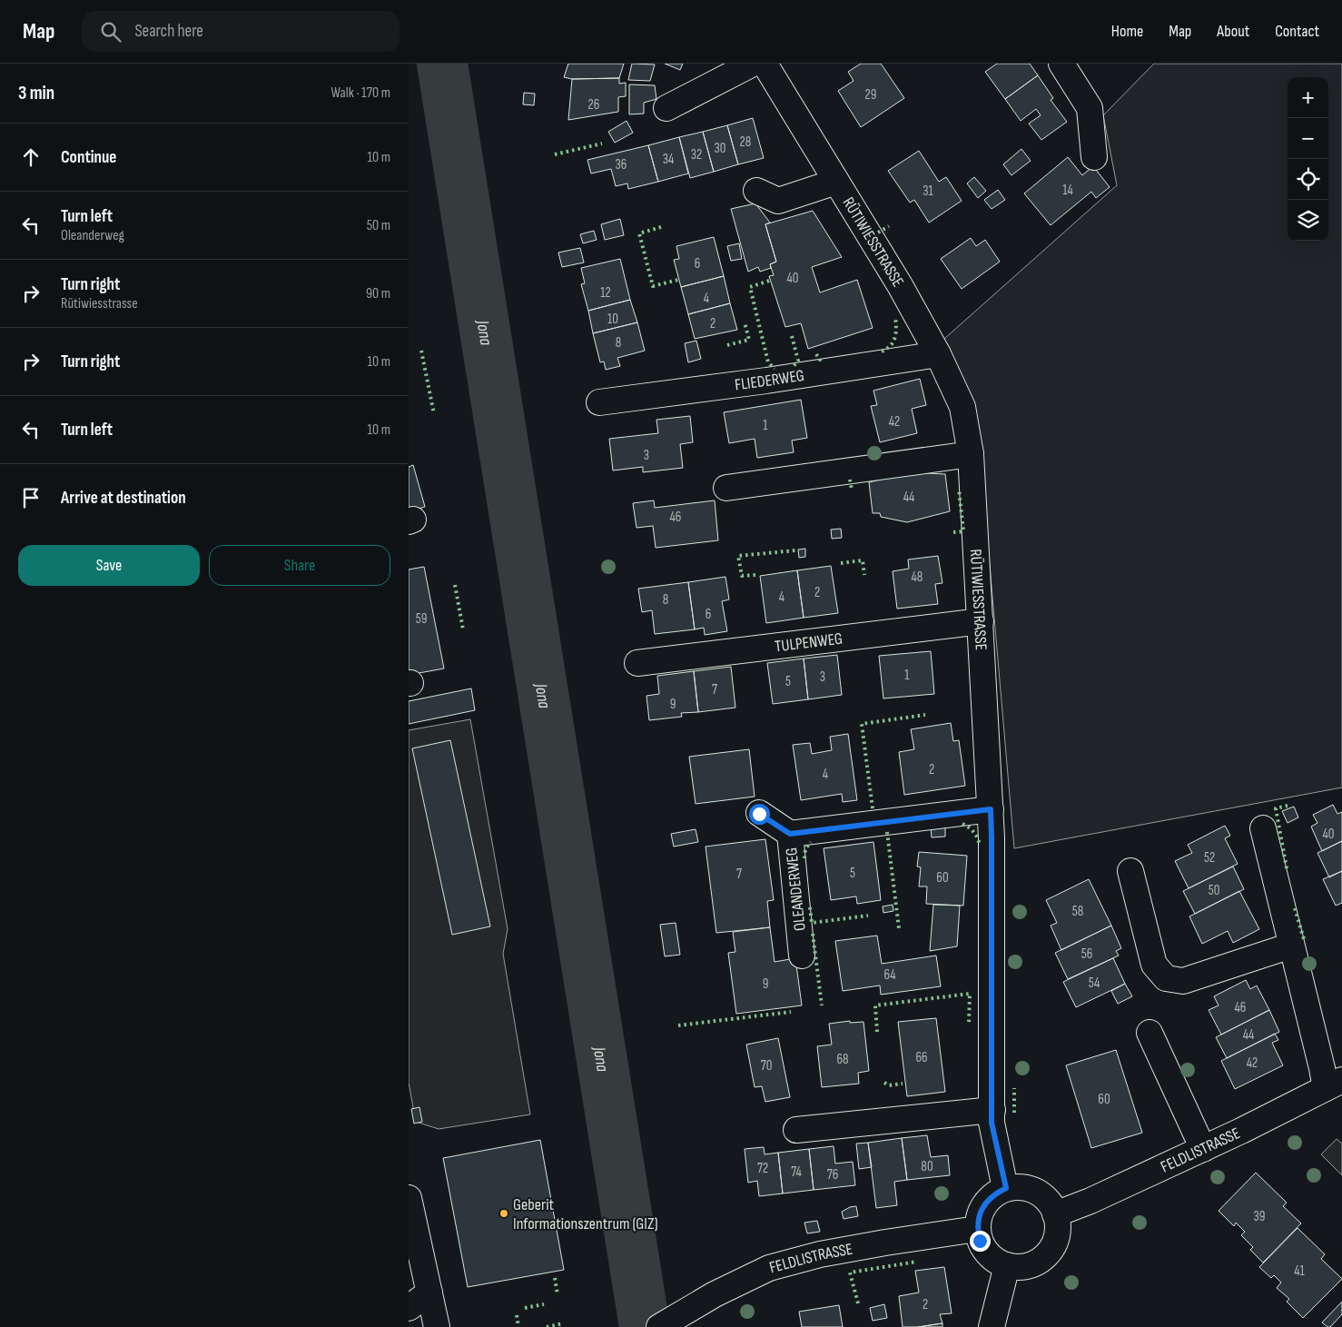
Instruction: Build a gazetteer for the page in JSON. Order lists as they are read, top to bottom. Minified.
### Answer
{"streets":{"street":["RÜTIWIESSTRASSE","FLIEDERWEG","TULPENWEG","OLEANDERWEG","FELDLISTRASSE"]},"crossings":[["RÜTIWIESSTRASSE","FLIEDERWEG"],["RÜTIWIESSTRASSE","TULPENWEG"],["RÜTIWIESSTRASSE","OLEANDERWEG"],["RÜTIWIESSTRASSE","FELDLISTRASSE"]],"water":["Jona"],"places":["Geberit Informationszentrum (GIZ)"],"house_numbers":["29","26","28","30","32","34","36","14","31","6","40","12","4","10","2","8","42","1","3","44","46","48","2","4","8","6","59","1","3","5","7","9","2","4","40","52","5","7","60","50","58","56","64","54","9","46","44","66","68","42","70","60","80","72","74","76","39","41","2"],"page":{"header":"Map","search":"Search here","nav":["Home","Map","About","Contact"],"heading":["3 min","Walk · 170 m"],"map_buttons":["+","−"],"list":[["Continue","10 m"],["Turn left","Oleanderweg","50 m"],["Turn right","Rütiwiesstrasse","90 m"],["Turn right","10 m"],["Turn left","10 m"],"Arrive at destination"],"buttons":["Save","Share"]}}
